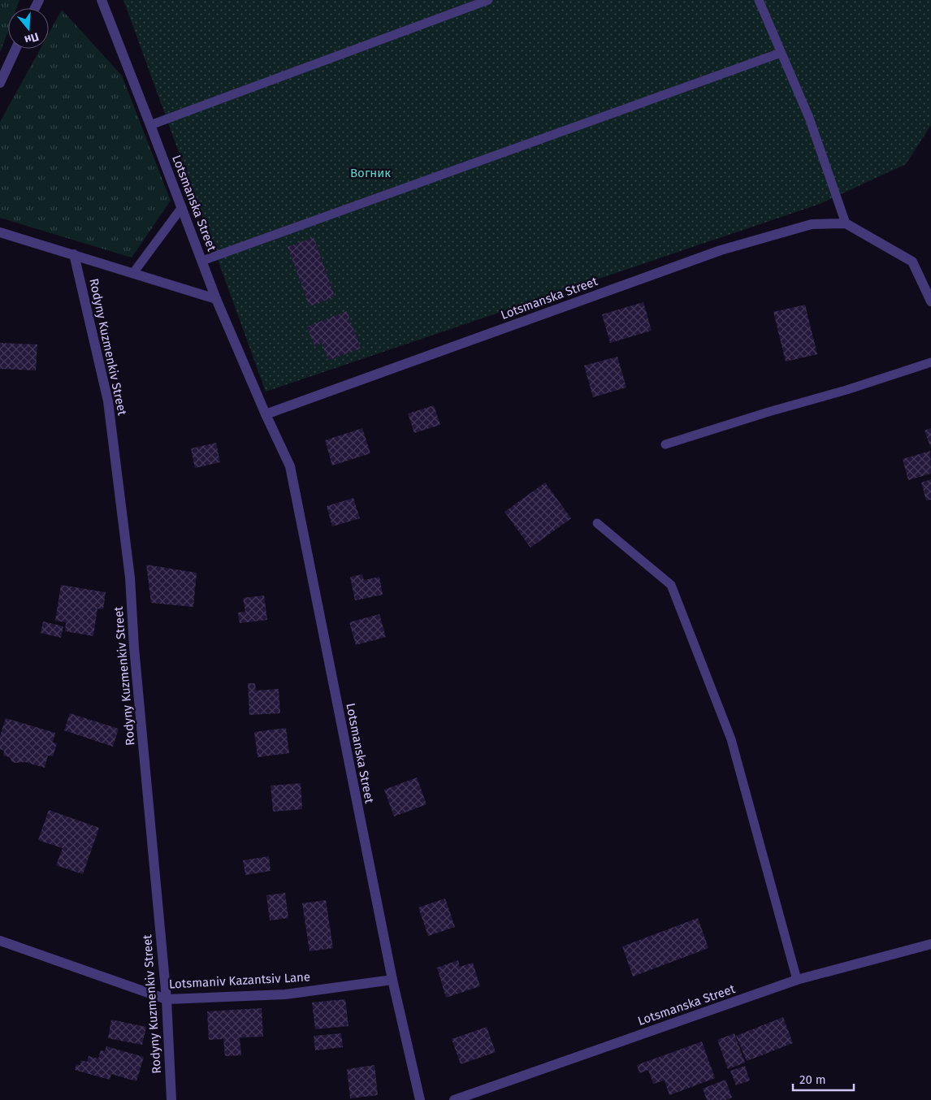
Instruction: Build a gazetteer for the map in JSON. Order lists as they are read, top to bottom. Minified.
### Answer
{"streets":{"street":["Lotsmanska Street","Rodyny Kuzmenkiv Street","Lotsmaniv Kazantsiv Lane"]},"crossings":[["Lotsmanska Street","Lotsmaniv Kazantsiv Lane"],["Rodyny Kuzmenkiv Street","Lotsmaniv Kazantsiv Lane"]],"parks":["Вогник"],"scale_bar":"20 m","north":"bottom"}
